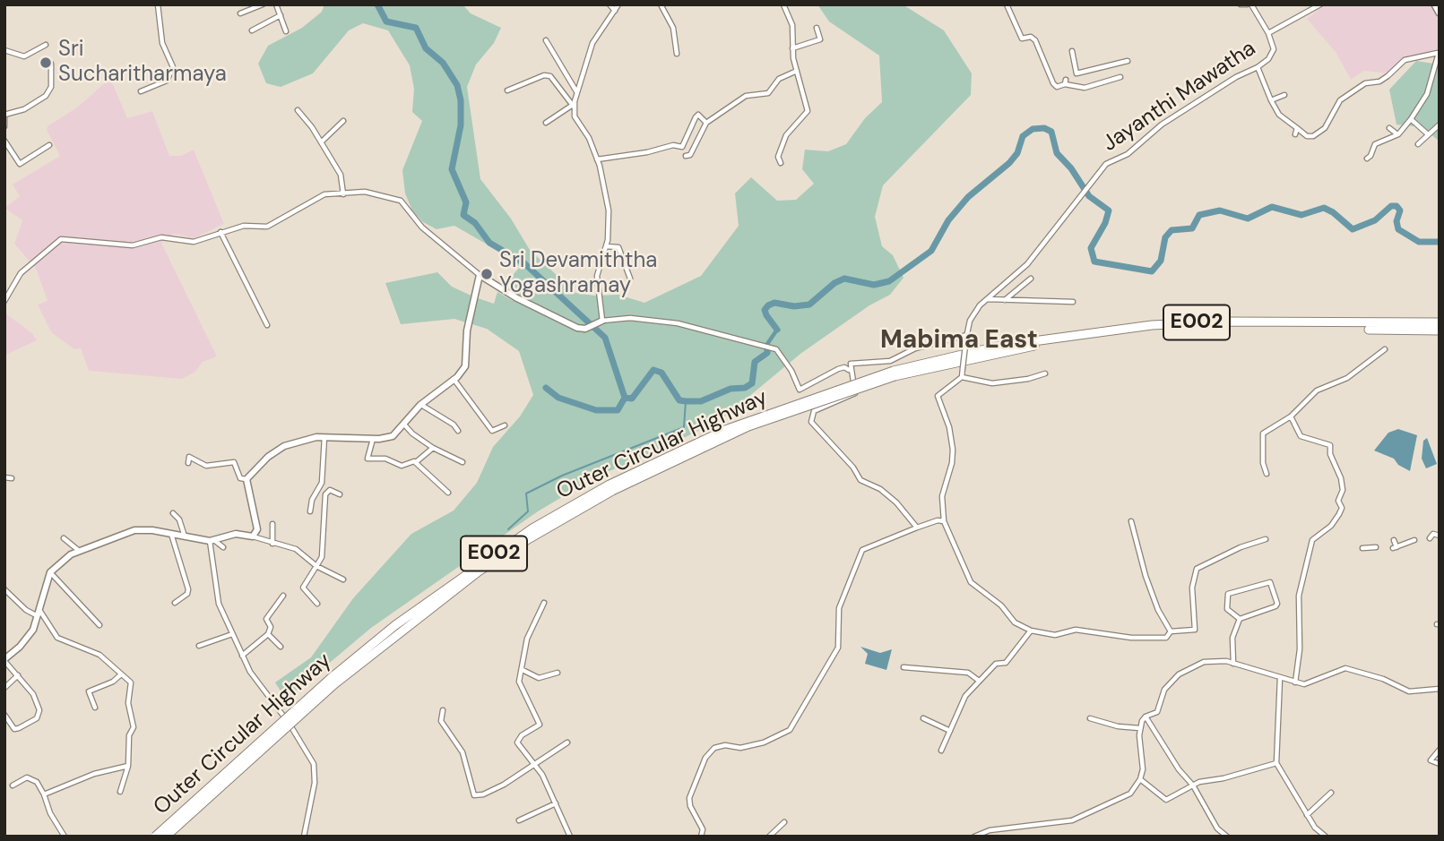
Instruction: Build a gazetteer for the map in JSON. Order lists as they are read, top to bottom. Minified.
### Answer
{"streets":{"highway":["E002","Outer Circular Highway"],"street":["Jayanthi Mawatha"]},"districts":["Mabima East"],"places":["Sri Sucharitharmaya","Sri Devamiththa Yogashramay"]}
